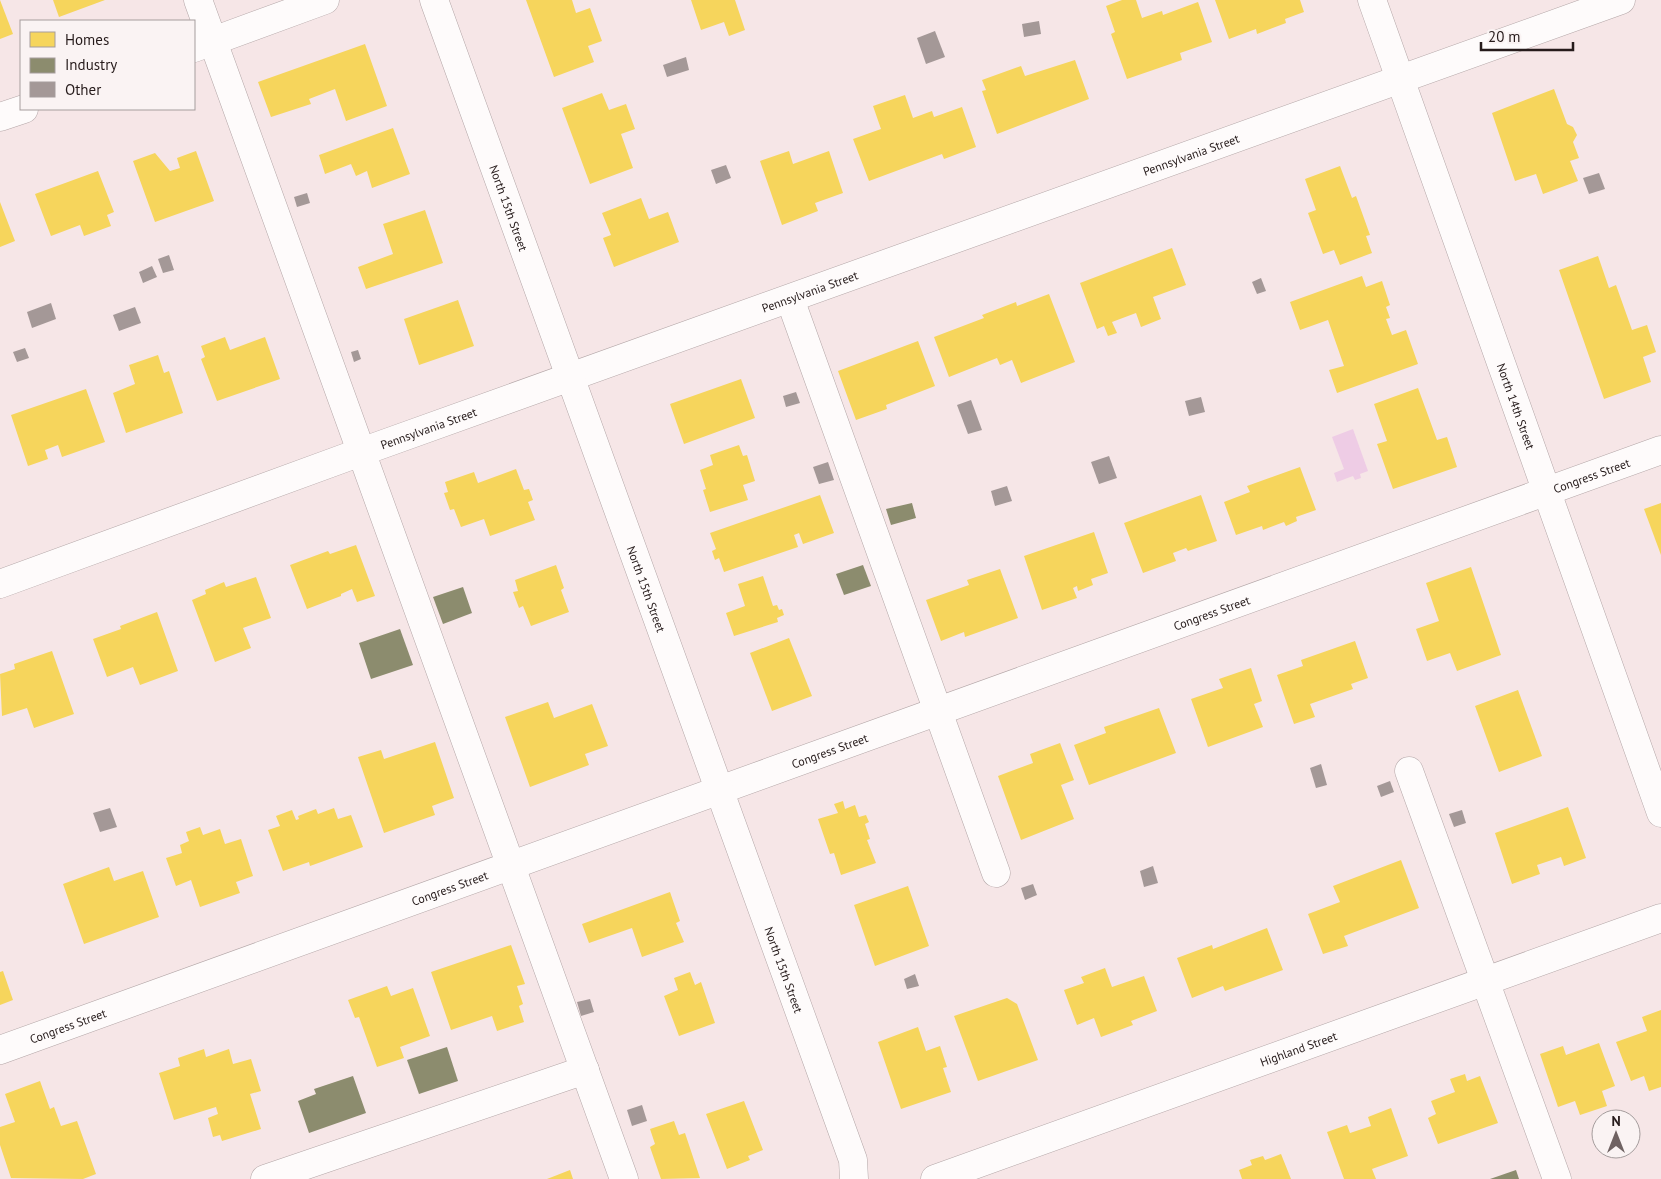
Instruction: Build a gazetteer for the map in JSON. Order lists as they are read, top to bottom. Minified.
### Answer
{"streets":{"street":["Pennsylvania Street","North 15th Street","North 14th Street","Congress Street","Highland Street"]},"crossings":[["Pennsylvania Street","North 15th Street"],["Pennsylvania Street","North 14th Street"],["North 15th Street","Congress Street"],["North 14th Street","Congress Street"]],"legend":["Homes","Industry","Other"],"scale_bar":"20 m","north":"top"}
